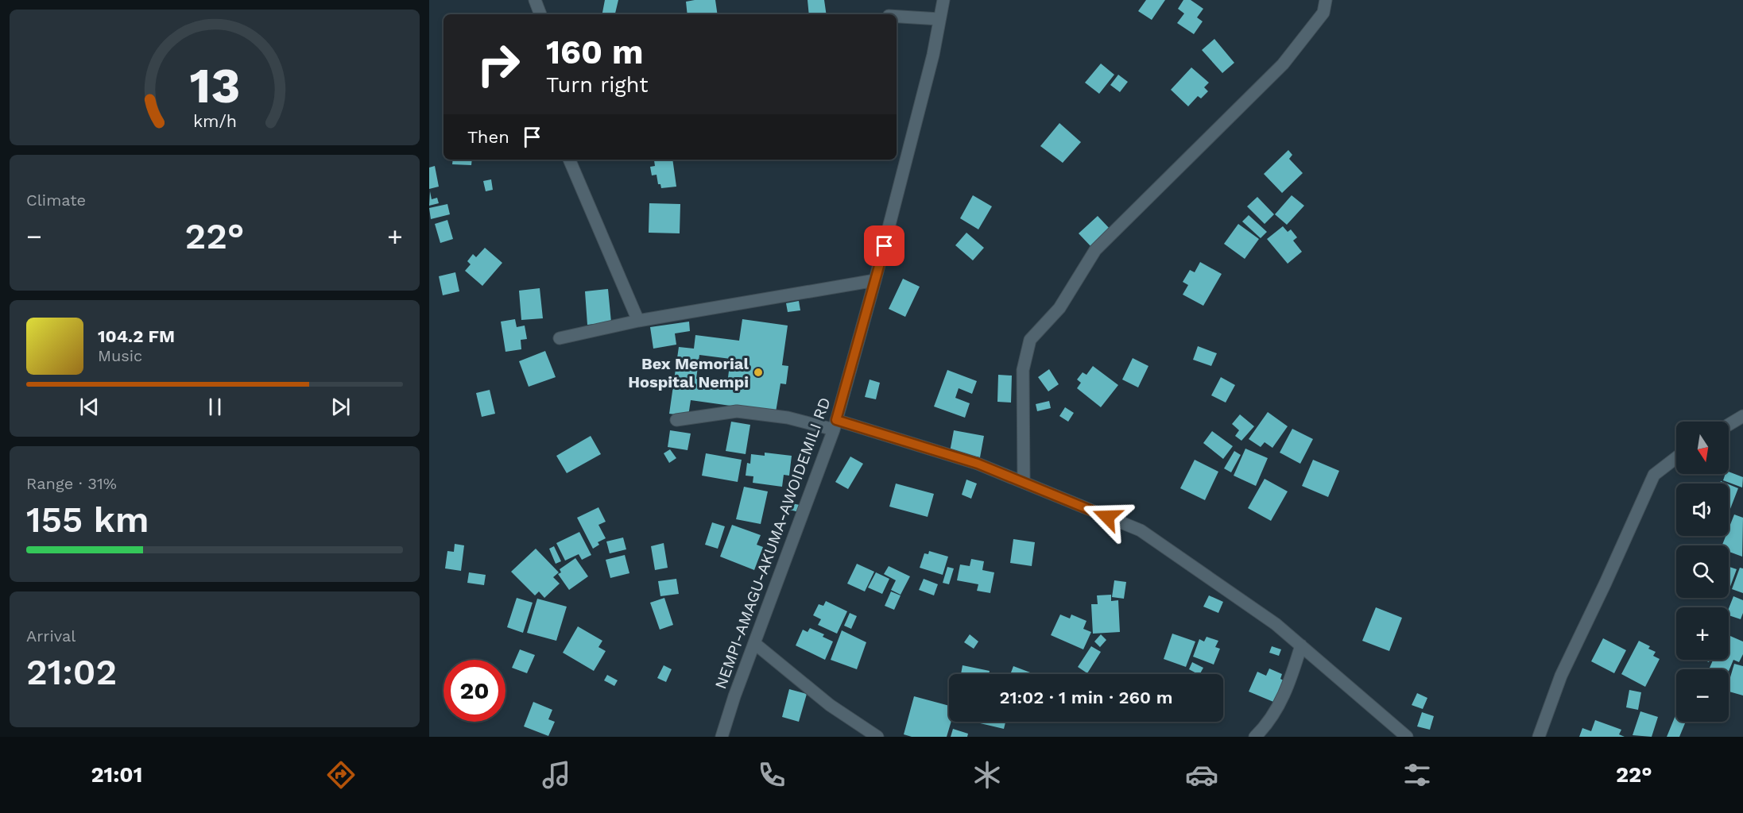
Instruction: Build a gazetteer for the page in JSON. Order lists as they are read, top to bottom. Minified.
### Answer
{"streets":{"street":["NEMPI-AMAGU-AKUMA-AWOIDEMILI RD"]},"places":["Bex Memorial Hospital Nempi"],"north":"bottom","page":{"turn":["160 m","Turn right"],"then":"Then","tile":["Climate",["Range · 31%","155 km"],["Arrival","21:02"]],"heat":["−","22°","+"],"song":["104.2 FM","Music"],"map_buttons":["+","−"],"limit":"20","trip":"21:02 · 1 min · 260 m","tabs":["21:01","22°"],"gauge":["13","km/h"]}}
